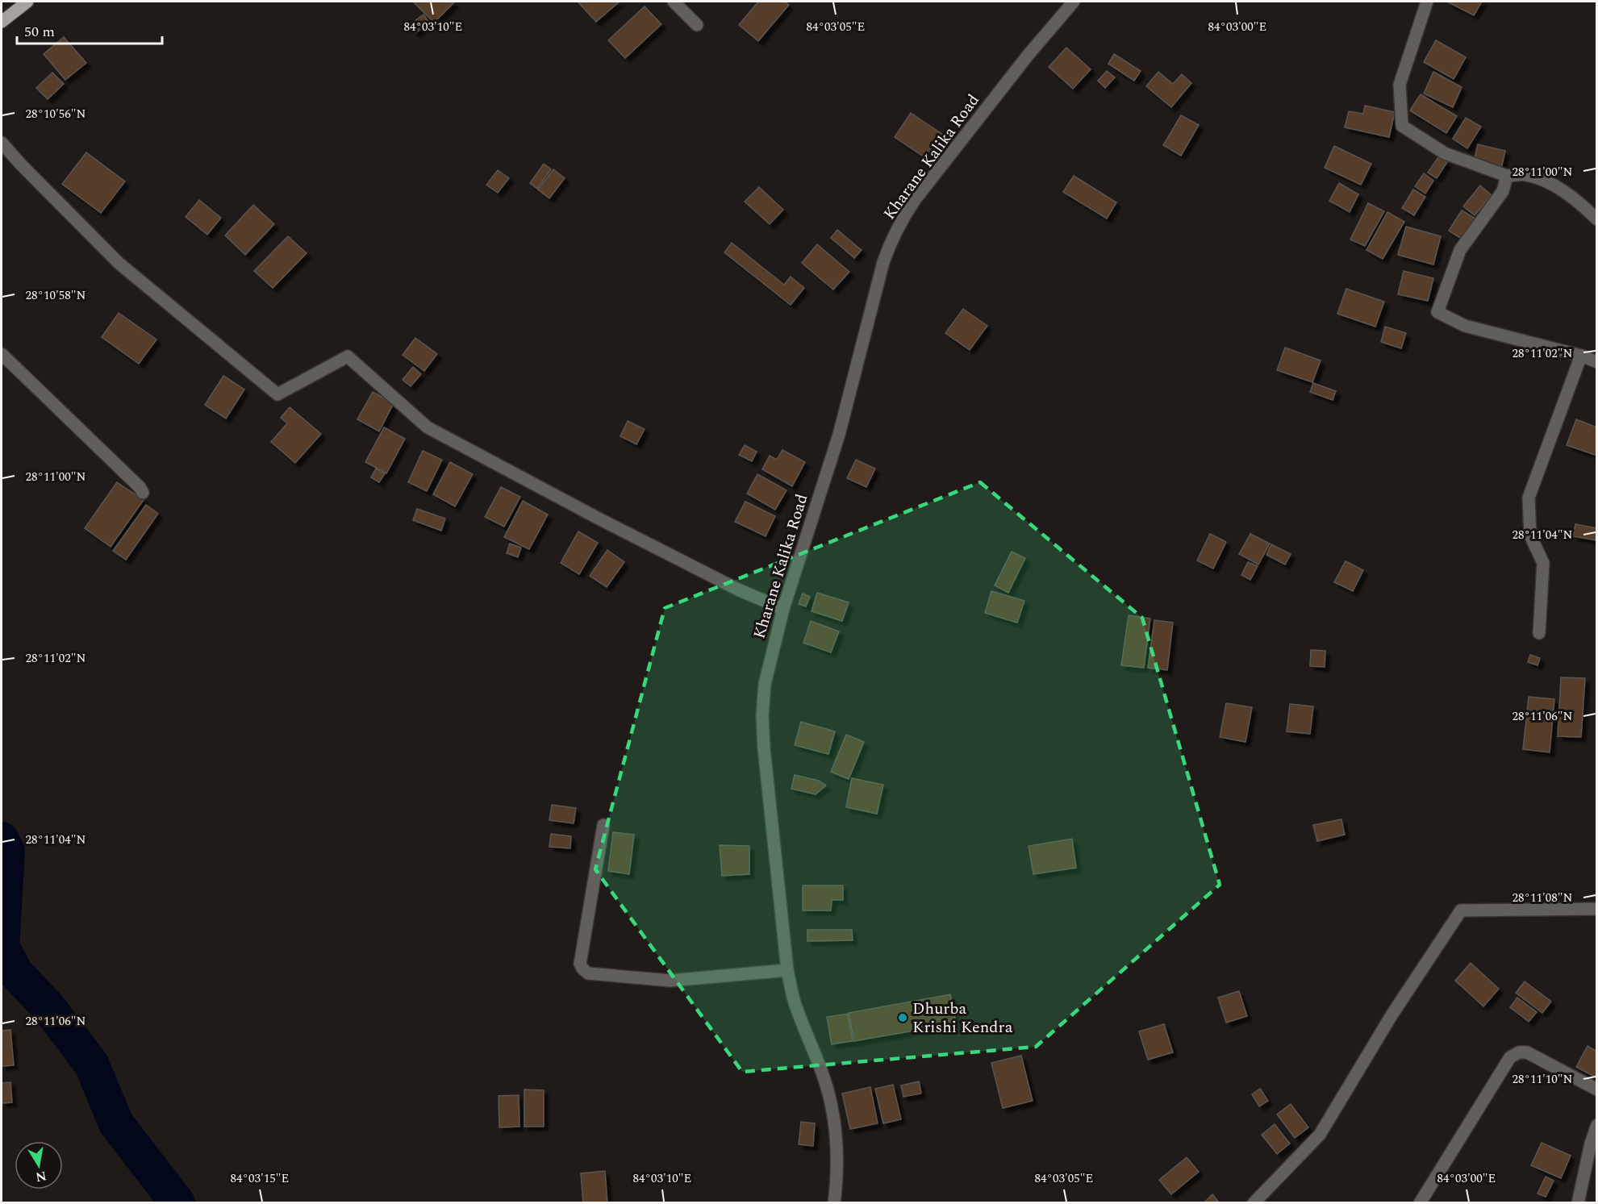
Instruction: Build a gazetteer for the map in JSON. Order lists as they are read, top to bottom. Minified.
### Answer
{"streets":{"street":["Kharane Kalika Road"]},"places":["Dhurba Krishi Kendra"],"scale_bar":"50 m","north":"bottom","coordinates":["84°03'10\"E","84°03'05\"E","84°03'00\"E","28°10'56\"N","28°11'00\"N","28°10'58\"N","28°11'02\"N","28°11'04\"N","28°11'06\"N","28°11'08\"N","28°11'10\"N","84°03'15\"E"]}
